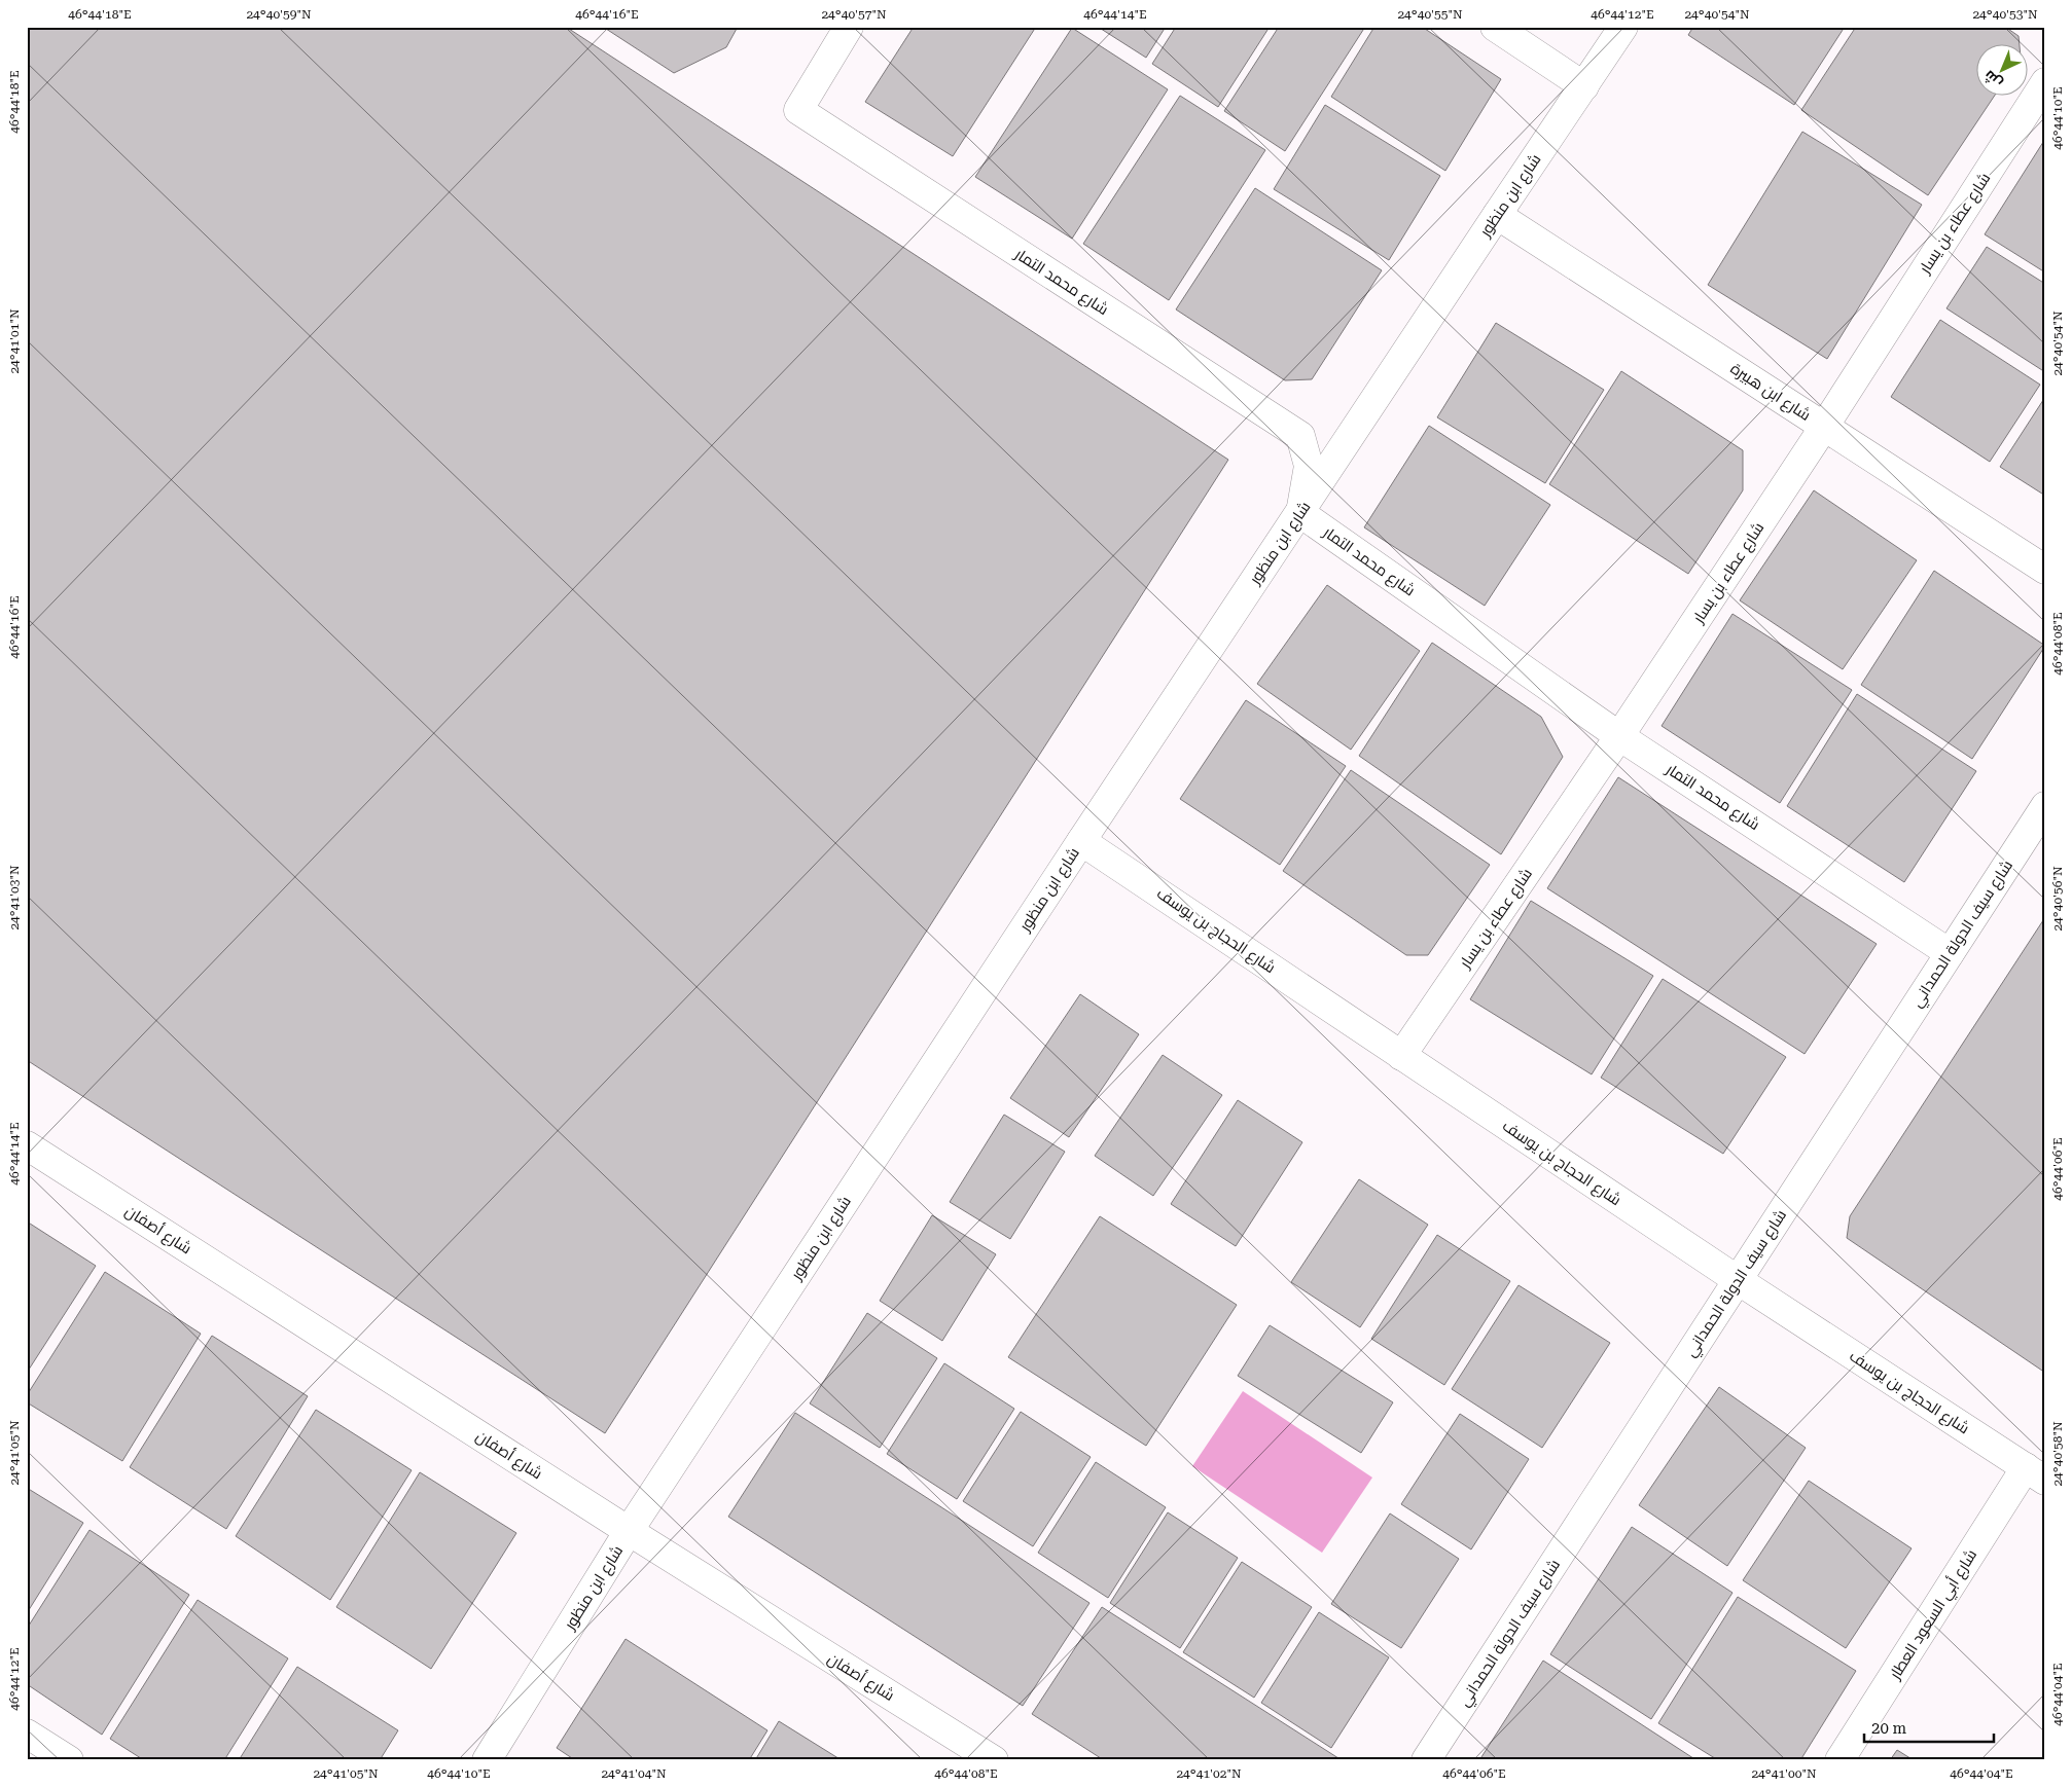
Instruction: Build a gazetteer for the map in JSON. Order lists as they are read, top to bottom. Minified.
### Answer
{"streets":{"street":["شارع ابن منظور","شارع عطاء بن يسار","شارع محمد التمار","شارع ابن هبيرة","شارع الحجاج بن يوسف","شارع سيف الدولة الحمداني","شارع أصفان","شارع أبي السعود العطار"]},"crossings":[["شارع ابن منظور","شارع محمد التمار"],["شارع ابن منظور","شارع ابن هبيرة"],["شارع ابن منظور","شارع الحجاج بن يوسف"],["شارع ابن منظور","شارع أصفان"],["شارع عطاء بن يسار","شارع محمد التمار"],["شارع عطاء بن يسار","شارع ابن هبيرة"],["شارع عطاء بن يسار","شارع الحجاج بن يوسف"],["شارع محمد التمار","شارع سيف الدولة الحمداني"],["شارع الحجاج بن يوسف","شارع سيف الدولة الحمداني"],["شارع الحجاج بن يوسف","شارع أبي السعود العطار"]],"scale_bar":"20 m","north":"bottom left","coordinates":["46°44'18\"E","24°40'59\"N","46°44'16\"E","24°40'57\"N","46°44'14\"E","24°40'55\"N","46°44'12\"E","24°40'54\"N","24°40'53\"N","46°44'10\"E","24°41'01\"N","46°44'08\"E","24°41'03\"N","24°40'56\"N","46°44'06\"E","24°41'05\"N","24°40'58\"N","46°44'04\"E","24°41'04\"N","24°41'02\"N","24°41'00\"N"]}
